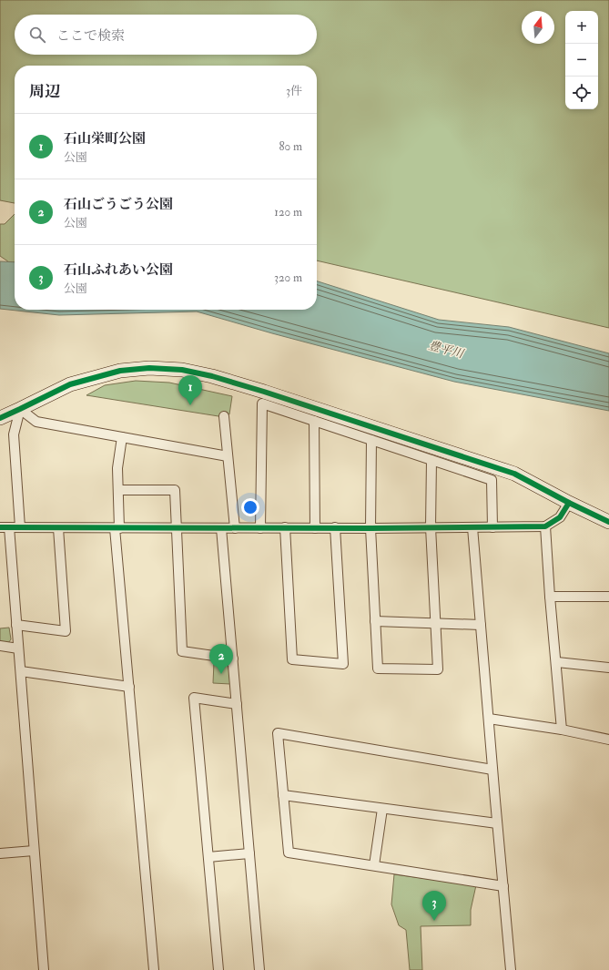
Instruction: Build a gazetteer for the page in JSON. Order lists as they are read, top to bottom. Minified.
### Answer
{"water":["豊平川"],"north":"top","page":{"map_buttons":["+","−"],"search":"ここで検索","heading":["周辺","3件"],"list":[{"mark":"1","name":"石山栄町公園","note":"公園","value":"80 m"},{"mark":"2","name":"石山ごうごう公園","note":"公園","value":"120 m"},{"mark":"3","name":"石山ふれあい公園","note":"公園","value":"320 m"}],"pins":["1","2","3"]}}
